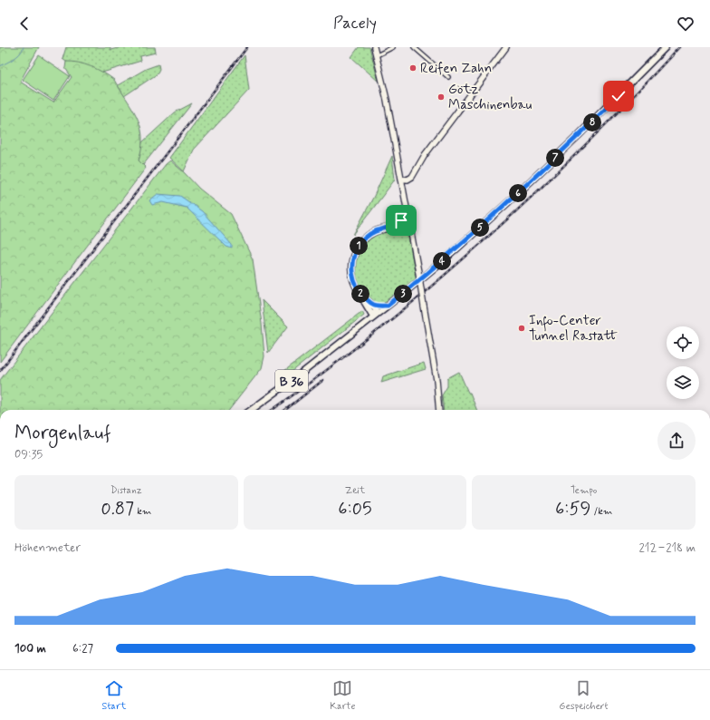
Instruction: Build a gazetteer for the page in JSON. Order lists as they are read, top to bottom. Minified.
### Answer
{"streets":{"main road":["B 36"]},"places":["Reifen Zahn","Götz Maschinenbau","Info-Center Tunnel Rastatt"],"page":{"header":"Pacely","pins":["8","7","6","5","1","4","2","3"],"heading":["Morgenlauf","09:35"],"stats":[["Distanz","0.87 km"],["Zeit","6:05"],["Tempo","6:59 /km"]],"chart":["Höhenmeter","212–218 m"],"list":[{"name":"100 m","note":"6:27"}],"tabs":["Start","Karte","Gespeichert"]}}
